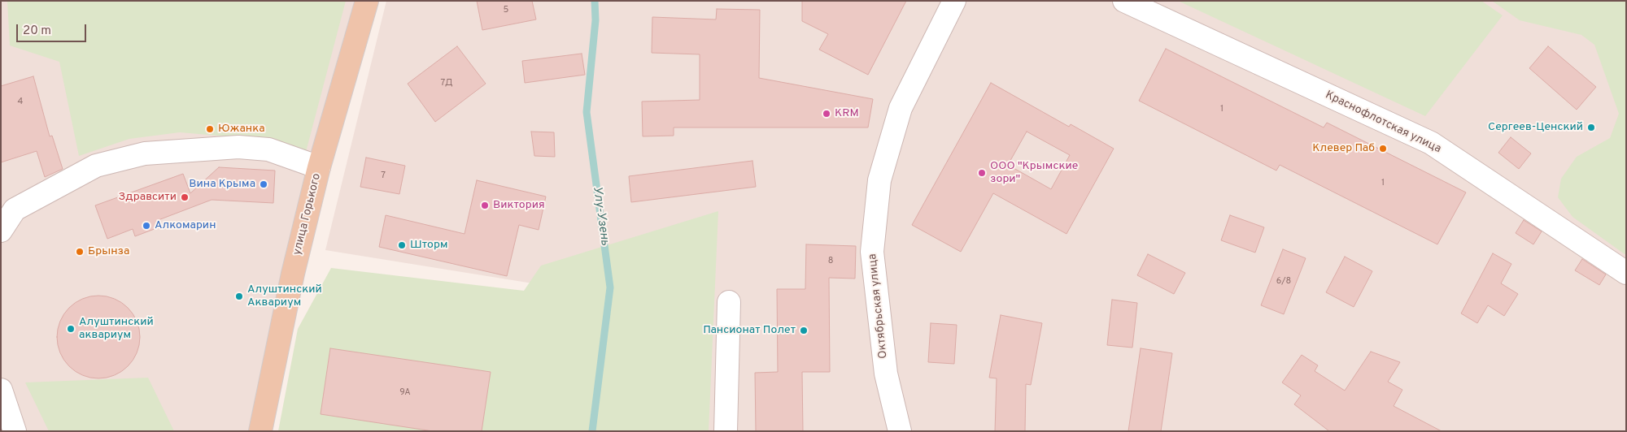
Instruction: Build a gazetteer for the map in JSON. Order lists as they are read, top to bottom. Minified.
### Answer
{"streets":{"main road":["улица Горького"],"street":["Краснофлотская улица","Октябрьская улица"]},"water":["Улу-Узень"],"places":["KRM","Сергеев-Ценский","Южанка","Клевер Паб","ООО \"Крымские зори\"","Вина Крыма","Здравсити","Виктория","Алкомарин","Шторм","Брынза","Алуштинский Аквариум","Алуштинский аквариум","Пансионат Полет"],"house_numbers":["5","7Д","4","1","7","1","8","6/8","9А"],"scale_bar":"20 m"}
